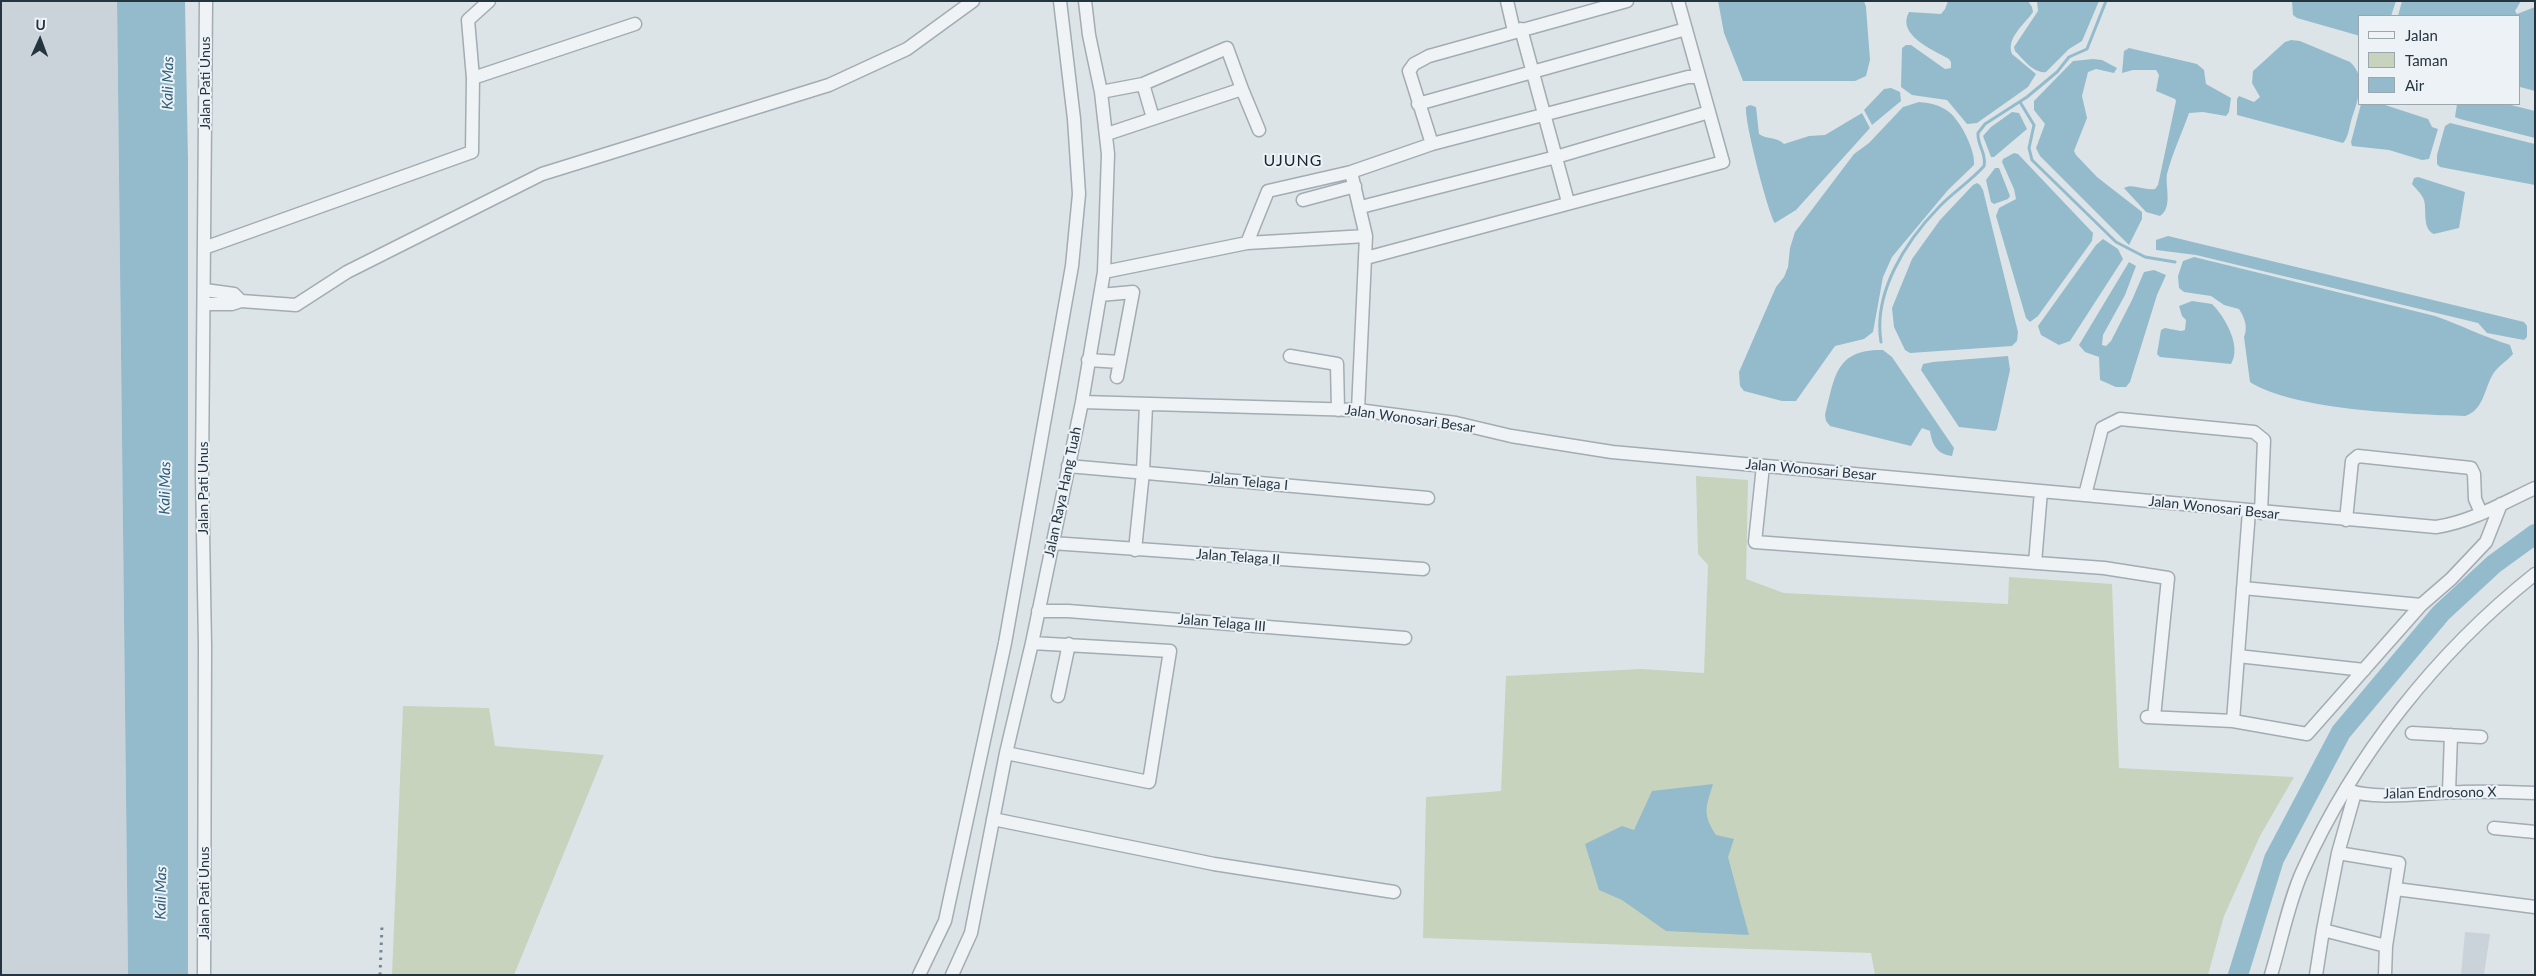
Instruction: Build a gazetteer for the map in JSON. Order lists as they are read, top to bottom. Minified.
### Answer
{"streets":{"street":["Jalan Pati Unus","Jalan Wonosari Besar","Jalan Telaga I","Jalan Raya Hang Tuah","Jalan Telaga II","Jalan Telaga III","Jalan Endrosono X"]},"crossings":[["Jalan Wonosari Besar","Jalan Raya Hang Tuah"],["Jalan Telaga I","Jalan Raya Hang Tuah"],["Jalan Raya Hang Tuah","Jalan Telaga II"],["Jalan Raya Hang Tuah","Jalan Telaga III"]],"districts":["UJUNG"],"water":["Kali Mas"],"legend":["Jalan","Taman","Air"],"north":"top"}
